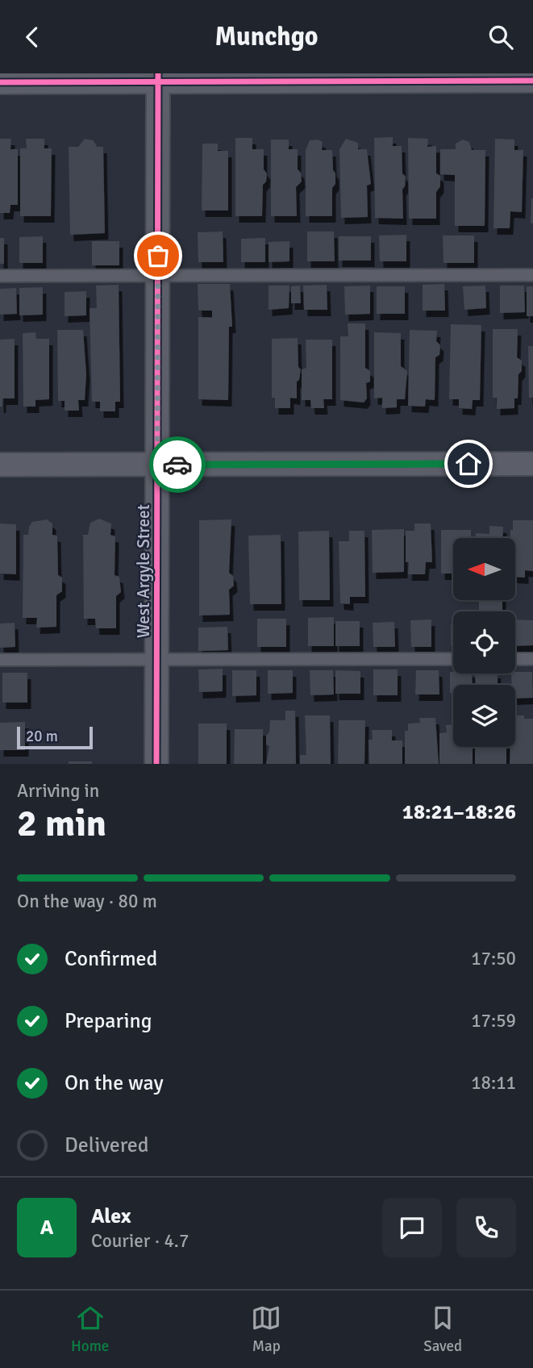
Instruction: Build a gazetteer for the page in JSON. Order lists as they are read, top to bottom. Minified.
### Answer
{"streets":{"street":["West Argyle Street"]},"scale_bar":"20 m","north":"left","page":{"header":"Munchgo","scale":"20 m","heading":["2 min","Arriving in","18:21–18:26"],"panel":["Alex","Courier · 4.7"],"bar":"On the way · 80 m","list":[["Confirmed","17:50"],["Preparing","17:59"],["On the way","18:11"],"Delivered"],"round":"A","tabs":["Home","Map","Saved"]}}
